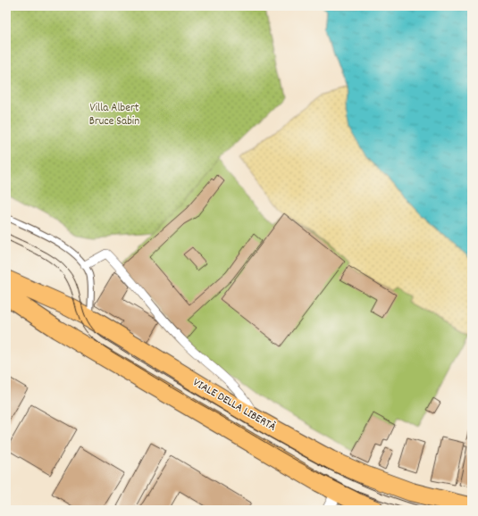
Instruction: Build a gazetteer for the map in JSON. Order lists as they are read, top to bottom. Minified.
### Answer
{"streets":{"main road":["VIALE DELLA LIBERTÀ"]},"parks":["Villa Albert Bruce Sabin"]}
